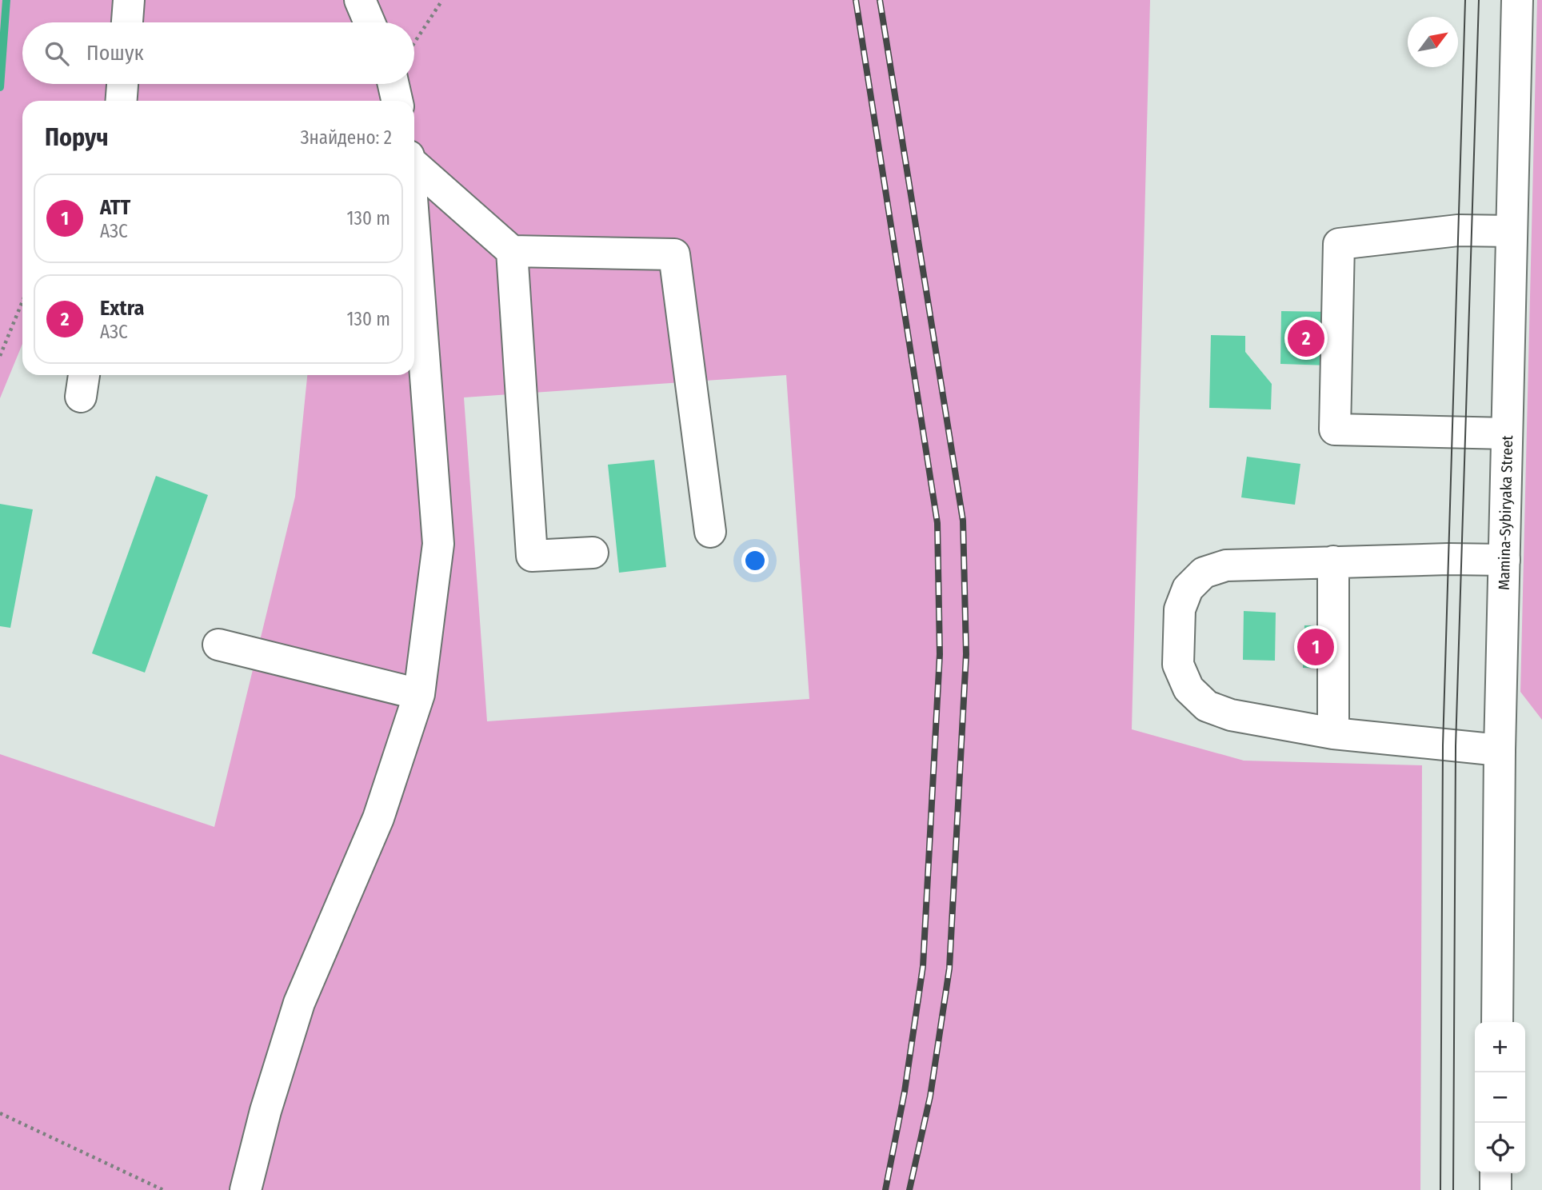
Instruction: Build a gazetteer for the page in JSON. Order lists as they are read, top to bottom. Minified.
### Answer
{"streets":{"main road":["Mamina-Sybiryaka Street"]},"north":"top right","page":{"search":"Пошук","heading":["Поруч","Знайдено: 2"],"list":[{"mark":"1","name":"ATT","note":"АЗС","value":"130 m"},{"mark":"2","name":"Extra","note":"АЗС","value":"130 m"}],"pins":["2","1"],"map_buttons":["+","−"]}}
